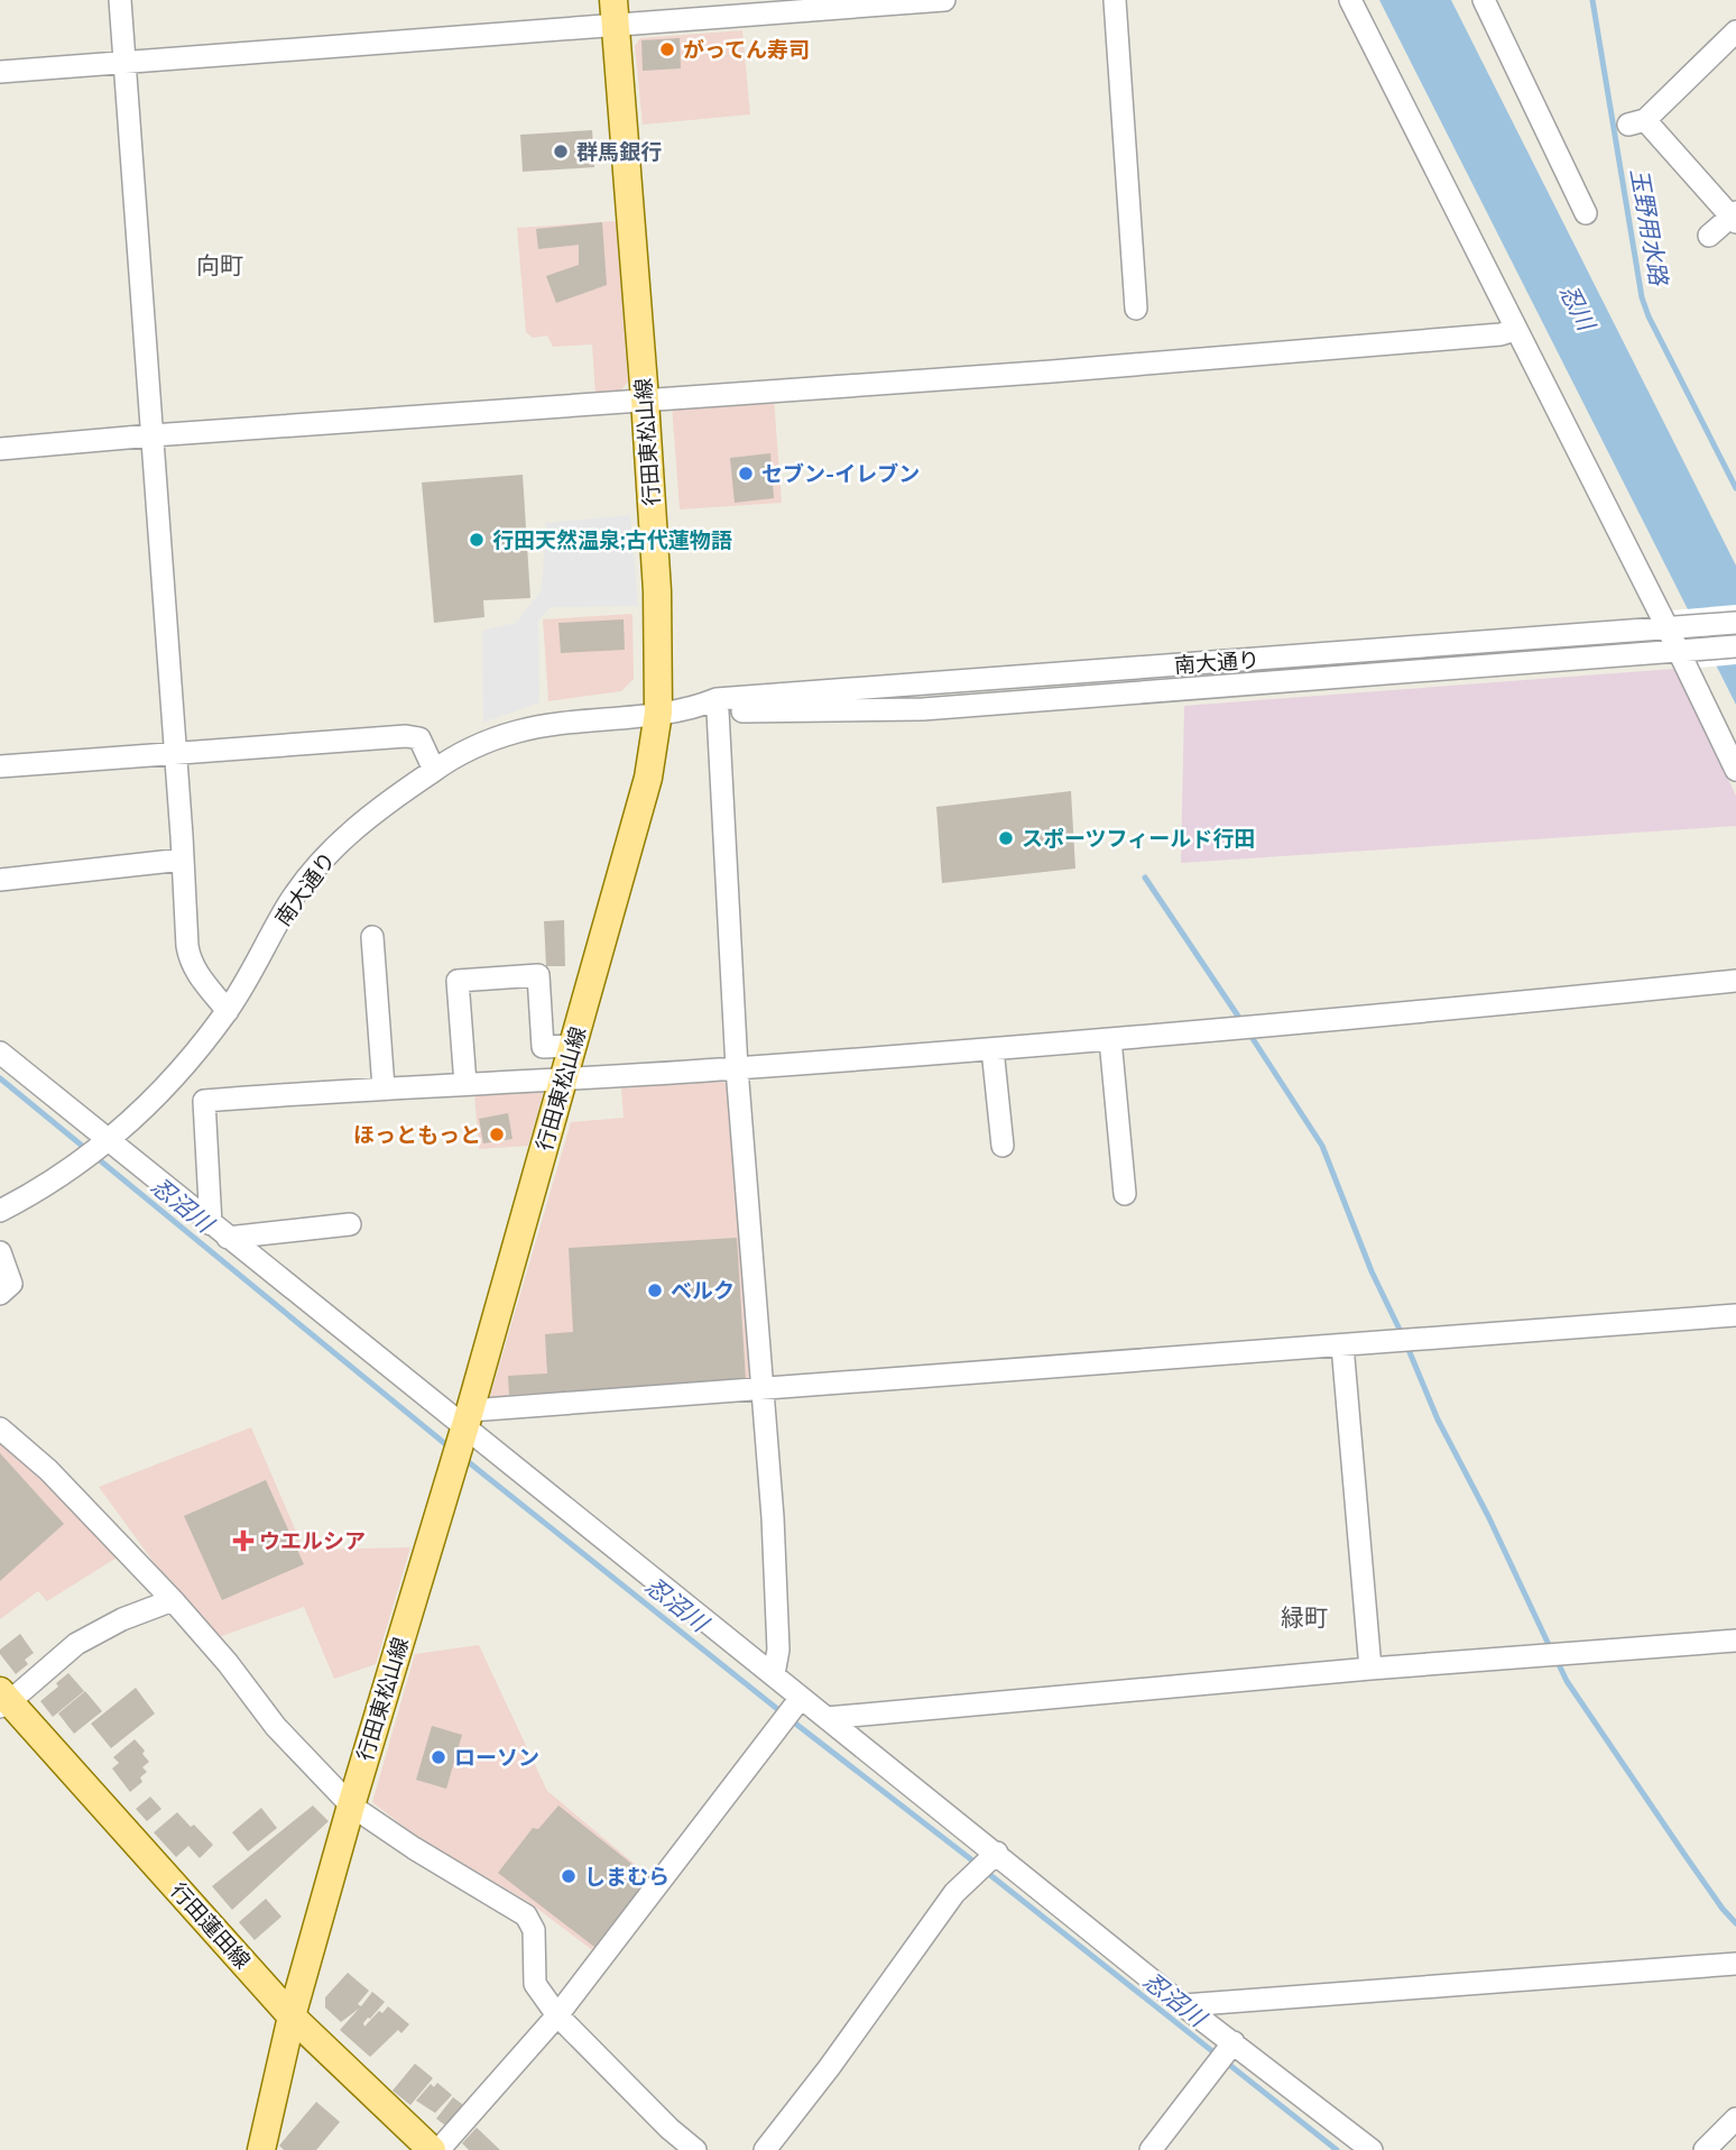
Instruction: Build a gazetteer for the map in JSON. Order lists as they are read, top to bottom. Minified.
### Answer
{"streets":{"main road":["行田東松山線","行田蓮田線"],"street":["南大通り"]},"crossings":[["行田東松山線","南大通り"],["行田東松山線","行田蓮田線"]],"districts":["向町","緑町"],"water":["玉野用水路","忍川","忍沼川"],"places":{"other":["がってん寿司","群馬銀行","セブン-イレブン","行田天然温泉;古代蓮物語","スポーツフィールド行田","ほっともっと","ベルク","ローソン","しまむら"],"health":["ウエルシア"]}}
